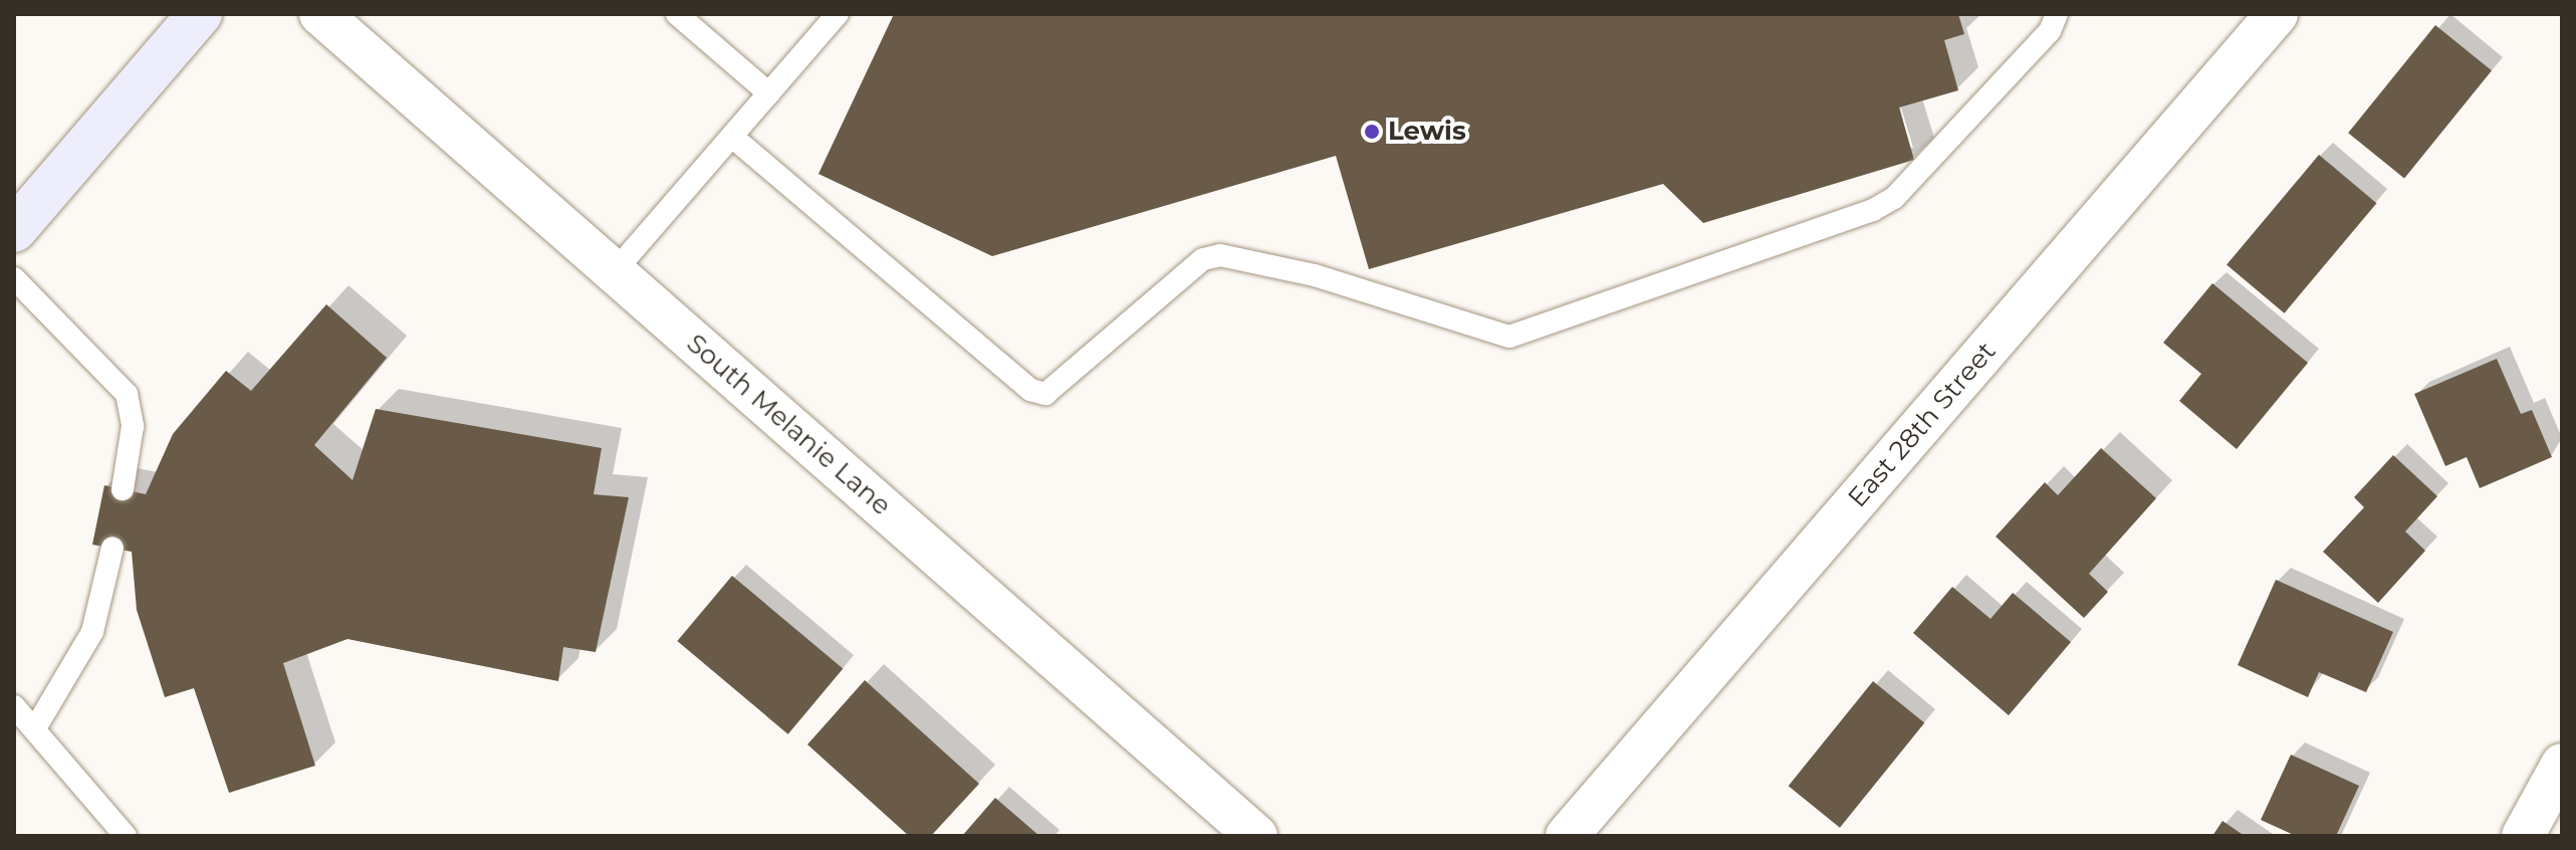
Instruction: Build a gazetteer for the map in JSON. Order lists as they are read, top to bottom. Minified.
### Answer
{"streets":{"street":["South Melanie Lane","East 28th Street"]},"places":["Lewis"]}
